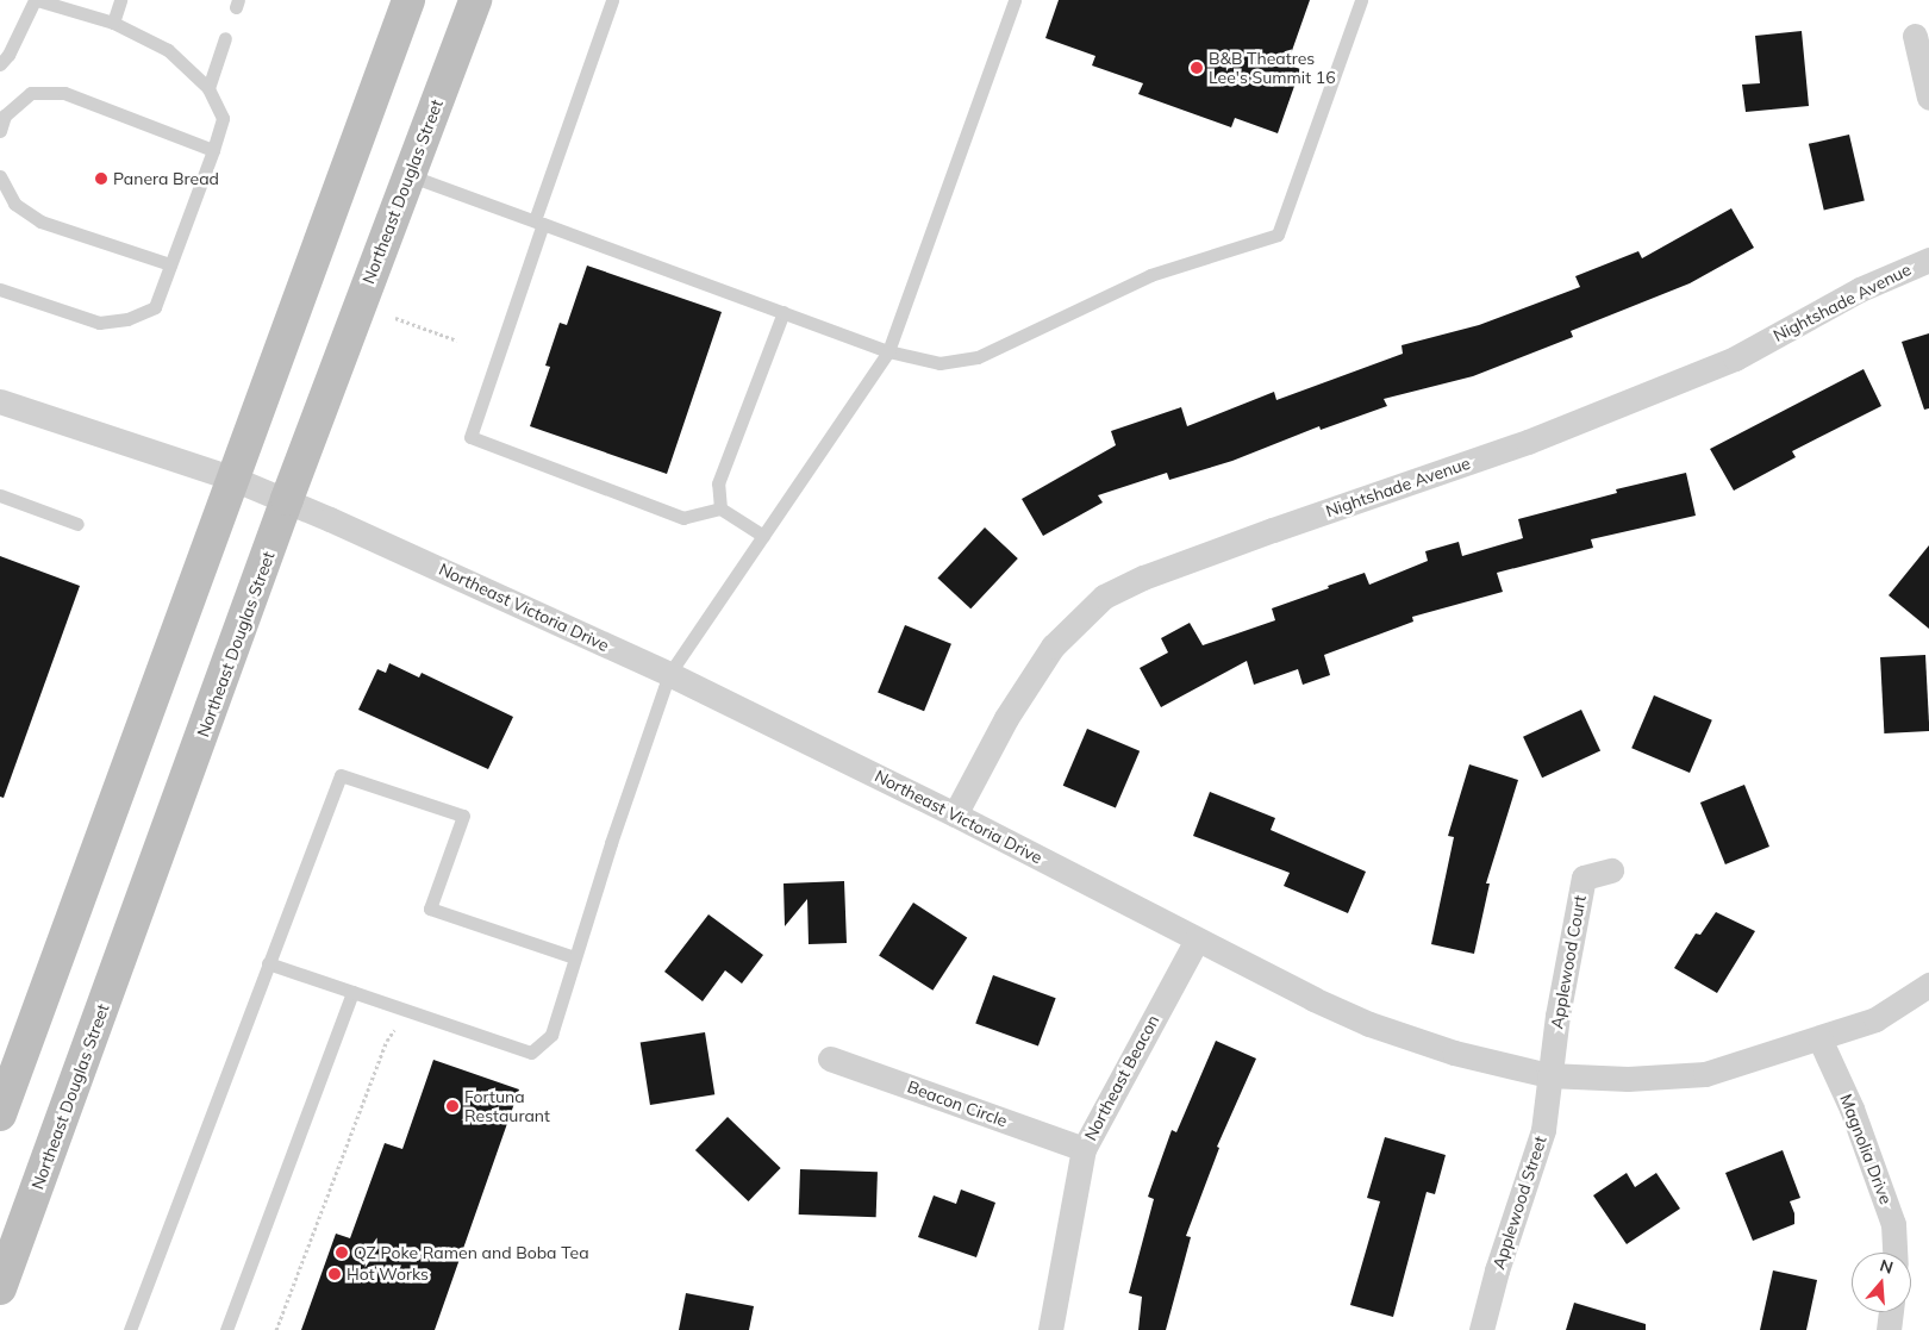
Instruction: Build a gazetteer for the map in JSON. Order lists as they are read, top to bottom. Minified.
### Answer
{"streets":{"main road":["Northeast Douglas Street"],"street":["Nightshade Avenue","Northeast Victoria Drive","Applewood Court","Northeast Beacon","Beacon Circle","Magnolia Drive","Applewood Street"]},"crossings":[["Northeast Douglas Street","Northeast Victoria Drive"],["Nightshade Avenue","Northeast Victoria Drive"],["Northeast Victoria Drive","Applewood Court"],["Northeast Victoria Drive","Northeast Beacon"],["Northeast Victoria Drive","Magnolia Drive"],["Northeast Victoria Drive","Applewood Street"],["Applewood Court","Applewood Street"],["Northeast Beacon","Beacon Circle"]],"places":["B&B Theatres Lee's Summit 16","Panera Bread","Fortuna Restaurant","QZ Poke Ramen and Boba Tea","Hot Works"],"north":"top"}
